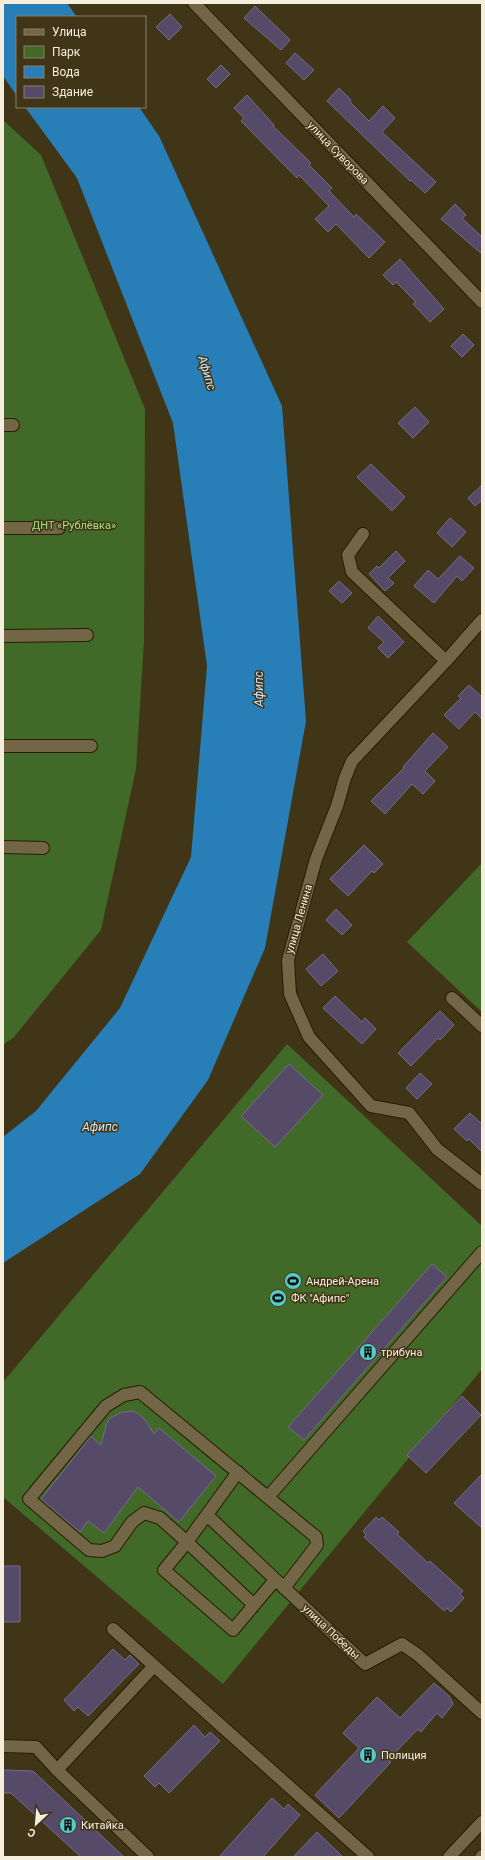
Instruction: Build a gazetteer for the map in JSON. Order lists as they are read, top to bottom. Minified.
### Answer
{"streets":{"street":["улица Суворова","улица Ленина","улица Победы"]},"water":["Афипс"],"parks":["ДНТ «Рублёвка»"],"places":{"sports":["Андрей-Арена","ФК \"Афипс\""],"building":["трибуна","Полиция","Китайка"]},"legend":["Улица","Парк","Вода","Здание"],"north":"bottom left"}
